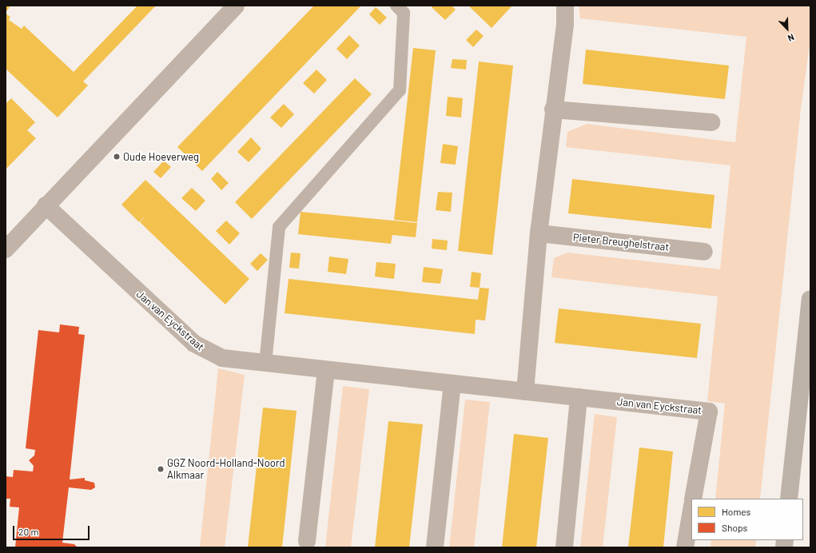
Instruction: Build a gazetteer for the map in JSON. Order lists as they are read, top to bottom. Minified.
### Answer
{"streets":{"street":["Pieter Breughelstraat","Jan van Eyckstraat"]},"places":["Oude Hoeverweg","GGZ Noord-Holland-Noord Alkmaar"],"legend":["Homes","Shops"],"scale_bar":"20 m","north":"bottom right"}
